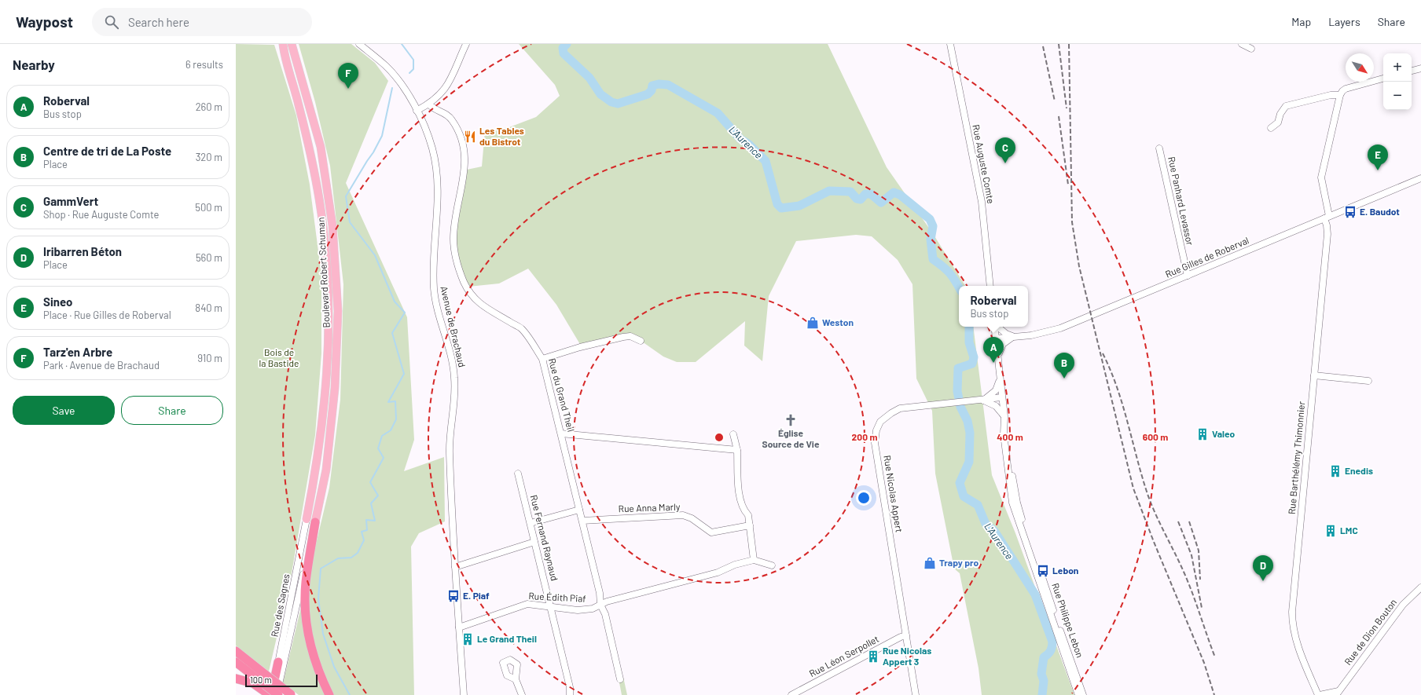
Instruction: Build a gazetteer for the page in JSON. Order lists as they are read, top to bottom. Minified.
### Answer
{"streets":{"main road":["Boulevard Robert Schuman"],"street":["Rue Auguste Comte","Rue Panhard Levassor","Rue Gilles de Roberval","Avenue de Brachaud","Rue du Grand Theil","Rue Barthélémy Thimonnier","Rue Nicolas Appert","Rue Anna Marly","Rue Fernand Raynaud","Rue Édith Piaf","Rue des Sagnes","Rue Philippe Lebon","Rue de Dion Bouton","Rue Léon Serpollet"]},"crossings":[["Rue Panhard Levassor","Rue Gilles de Roberval"],["Rue Gilles de Roberval","Rue Barthélémy Thimonnier"],["Rue Gilles de Roberval","Rue Philippe Lebon"],["Boulevard Robert Schuman","Rue des Sagnes"],["Avenue de Brachaud","Rue Édith Piaf"],["Rue du Grand Theil","Rue Anna Marly"],["Rue du Grand Theil","Rue Édith Piaf"],["Rue Barthélémy Thimonnier","Rue de Dion Bouton"],["Rue Nicolas Appert","Rue Philippe Lebon"],["Rue Nicolas Appert","Rue Léon Serpollet"],["Rue Fernand Raynaud","Rue Édith Piaf"]],"water":["L'Aurence"],"parks":["Bois de la Bastide"],"places":{"restaurant":["Les Tables du Bistrot"],"bus stop":["E. Baudot","Lebon","E. Piaf"],"shop":["Weston","Trapy pro"],"church":["Église Source de Vie"],"building":["Valeo","Enedis","LMC","Le Grand Theil","Rue Nicolas Appert 3"]},"scale_bar":"100 m","north":"bottom right","page":{"header":"Waypost","search":"Search here","nav":["Map","Layers","Share"],"heading":["Nearby","6 results"],"map_buttons":["+","−"],"pins":["F","C","E","A","B","D"],"list":[{"mark":"A","name":"Roberval","note":"Bus stop","value":"260 m"},{"mark":"B","name":"Centre de tri de La Poste","note":"Place","value":"320 m"},{"mark":"C","name":"GammVert","note":"Shop · Rue Auguste Comte","value":"500 m"},{"mark":"D","name":"Iribarren Béton","note":"Place","value":"560 m"},{"mark":"E","name":"Sineo","note":"Place · Rue Gilles de Roberval","value":"840 m"},{"mark":"F","name":"Tarz'en Arbre","note":"Park · Avenue de Brachaud","value":"910 m"}],"popup":["Roberval","Bus stop"],"buttons":["Save","Share"],"scale":"100 m"},"rings":["200 m","400 m","600 m"]}
